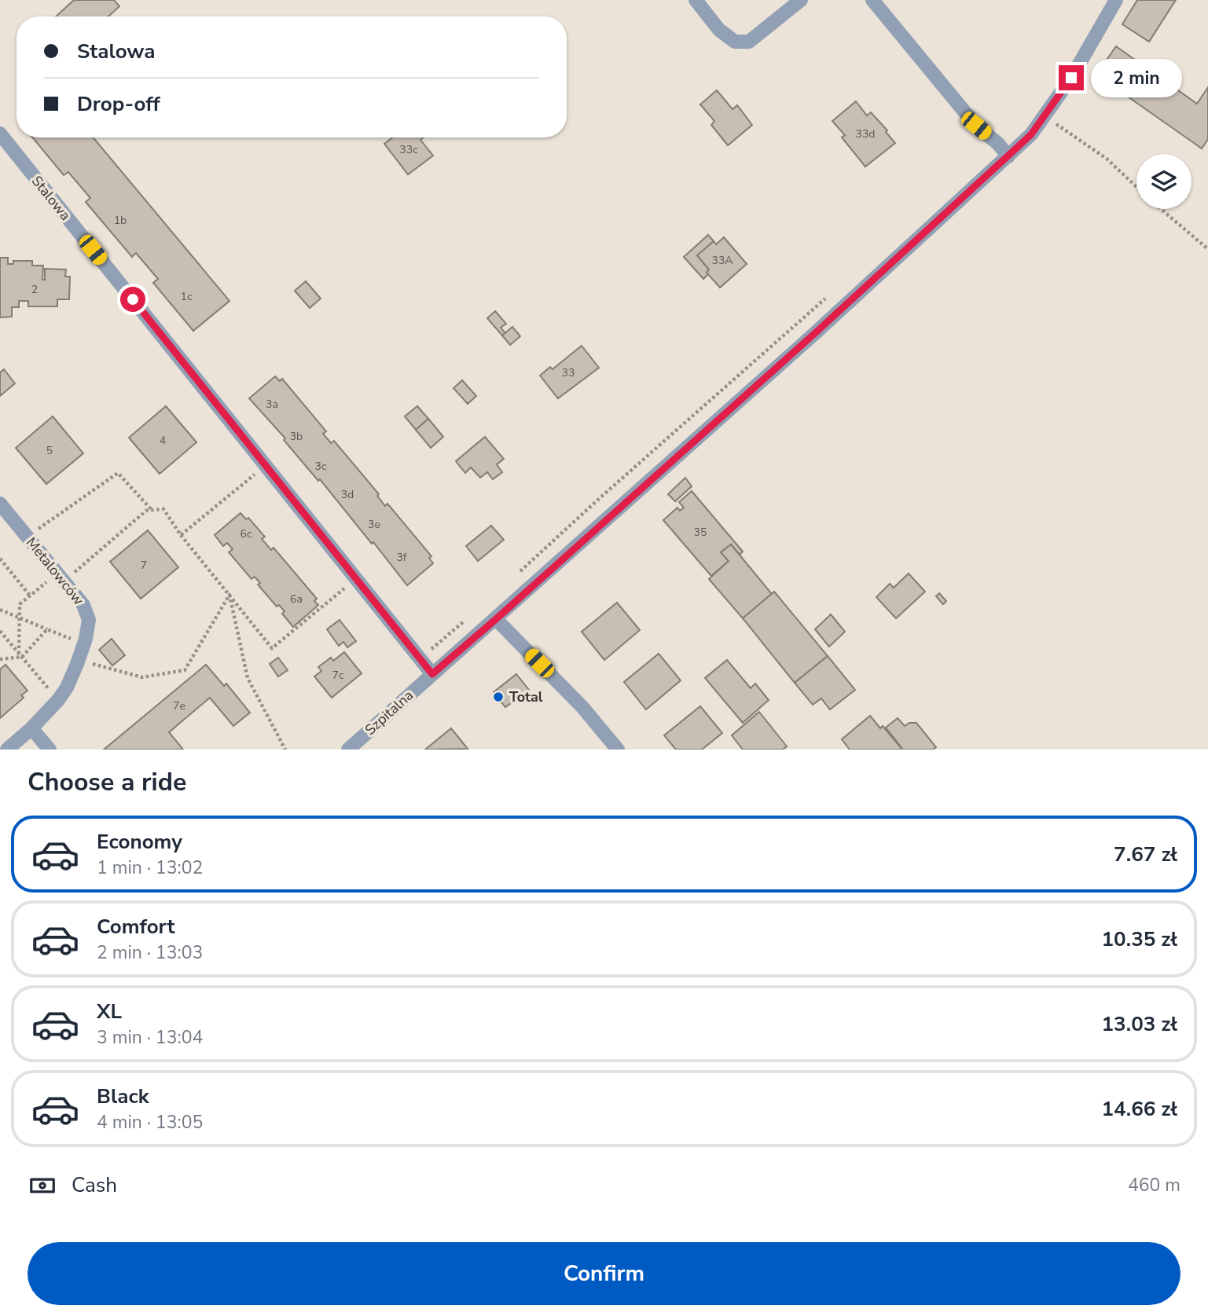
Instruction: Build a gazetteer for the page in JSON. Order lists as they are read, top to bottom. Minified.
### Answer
{"streets":{"street":["Stalowa","Metalowców","Szpitalna"]},"crossings":[["Stalowa","Szpitalna"]],"places":["Total"],"house_numbers":["33d","33c","1b","33A","2","1c","33","3a","3b","4","5","3c","3d","3e","35","6c","3f","7","6a","7c","7e"],"page":{"banner":["Stalowa","Drop-off"],"bubble":"2 min","heading":"Choose a ride","list":[{"name":"Economy","note":"1 min · 13:02","value":"7.67 zł"},{"name":"Comfort","note":"2 min · 13:03","value":"10.35 zł"},{"name":"XL","note":"3 min · 13:04","value":"13.03 zł"},{"name":"Black","note":"4 min · 13:05","value":"14.66 zł"}],"pay":["Cash","460 m"],"buttons":"Confirm"}}
